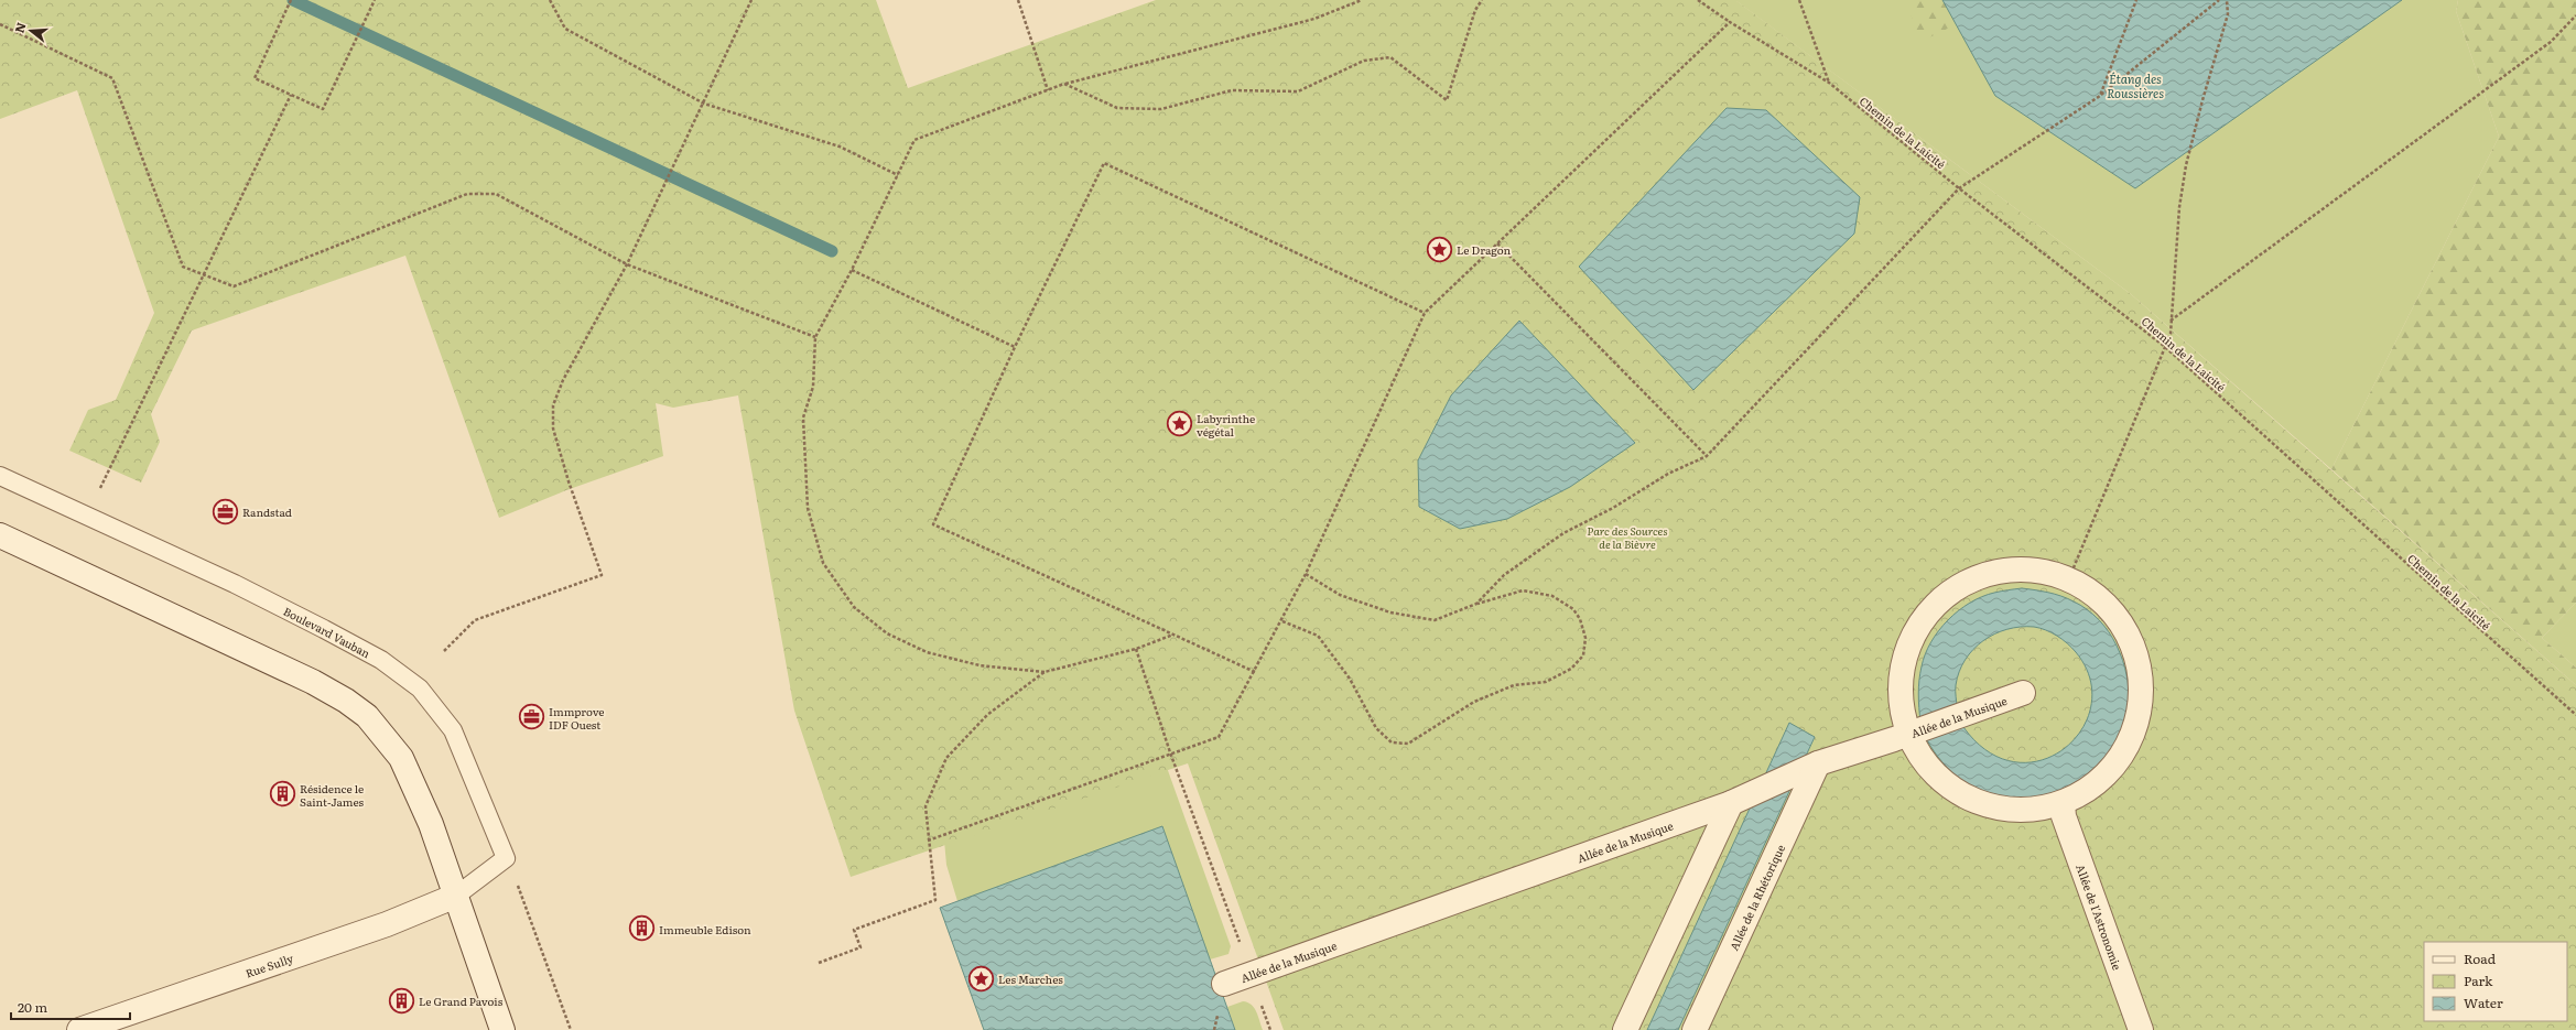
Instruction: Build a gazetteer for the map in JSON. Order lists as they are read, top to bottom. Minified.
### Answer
{"streets":{"street":["Allée de la Musique","Allée de la Rhétorique","Allée de l'Astronomie","Rue Sully"],"lane":["Boulevard Vauban"],"path":["Chemin de la Laicité"]},"crossings":[["Allée de la Musique","Allée de la Rhétorique"]],"water":["Étang des Roussières"],"parks":["Parc des Sources de la Bièvre"],"places":{"place":["Le Dragon","Labyrinthe végétal","Les Marches"],"office":["Randstad","Immprove IDF Ouest"],"building":["Résidence le Saint-James","Immeuble Edison","Le Grand Pavois"]},"legend":["Road","Park","Water"],"scale_bar":"20 m","north":"left"}
